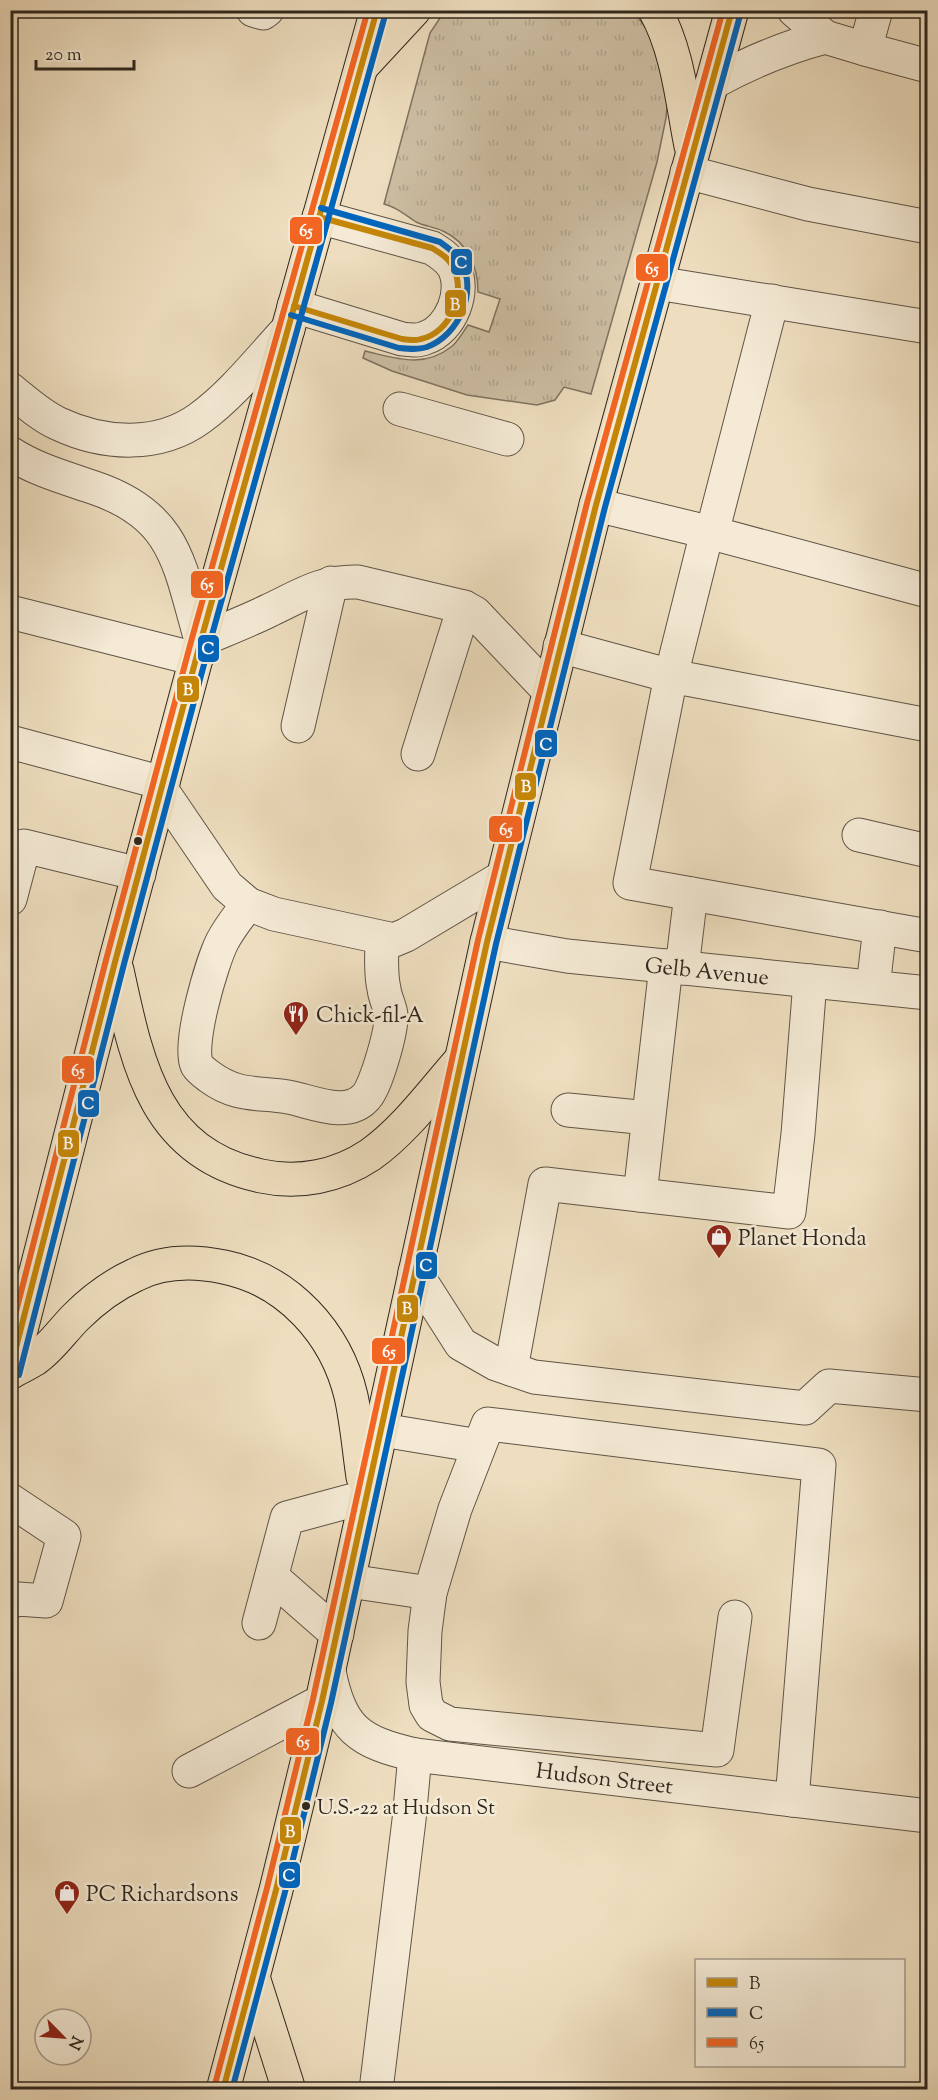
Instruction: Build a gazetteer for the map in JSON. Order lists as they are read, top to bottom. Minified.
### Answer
{"streets":{"street":["Gelb Avenue","Hudson Street"]},"places":{"restaurant":["Chick-fil-A"],"shop":["Planet Honda","PC Richardsons"],"other":["U.S.-22 at Hudson St"]},"lines":["transit line B","transit line 65","transit line C"],"legend":["B","C","65"],"scale_bar":"20 m","north":"bottom right"}
